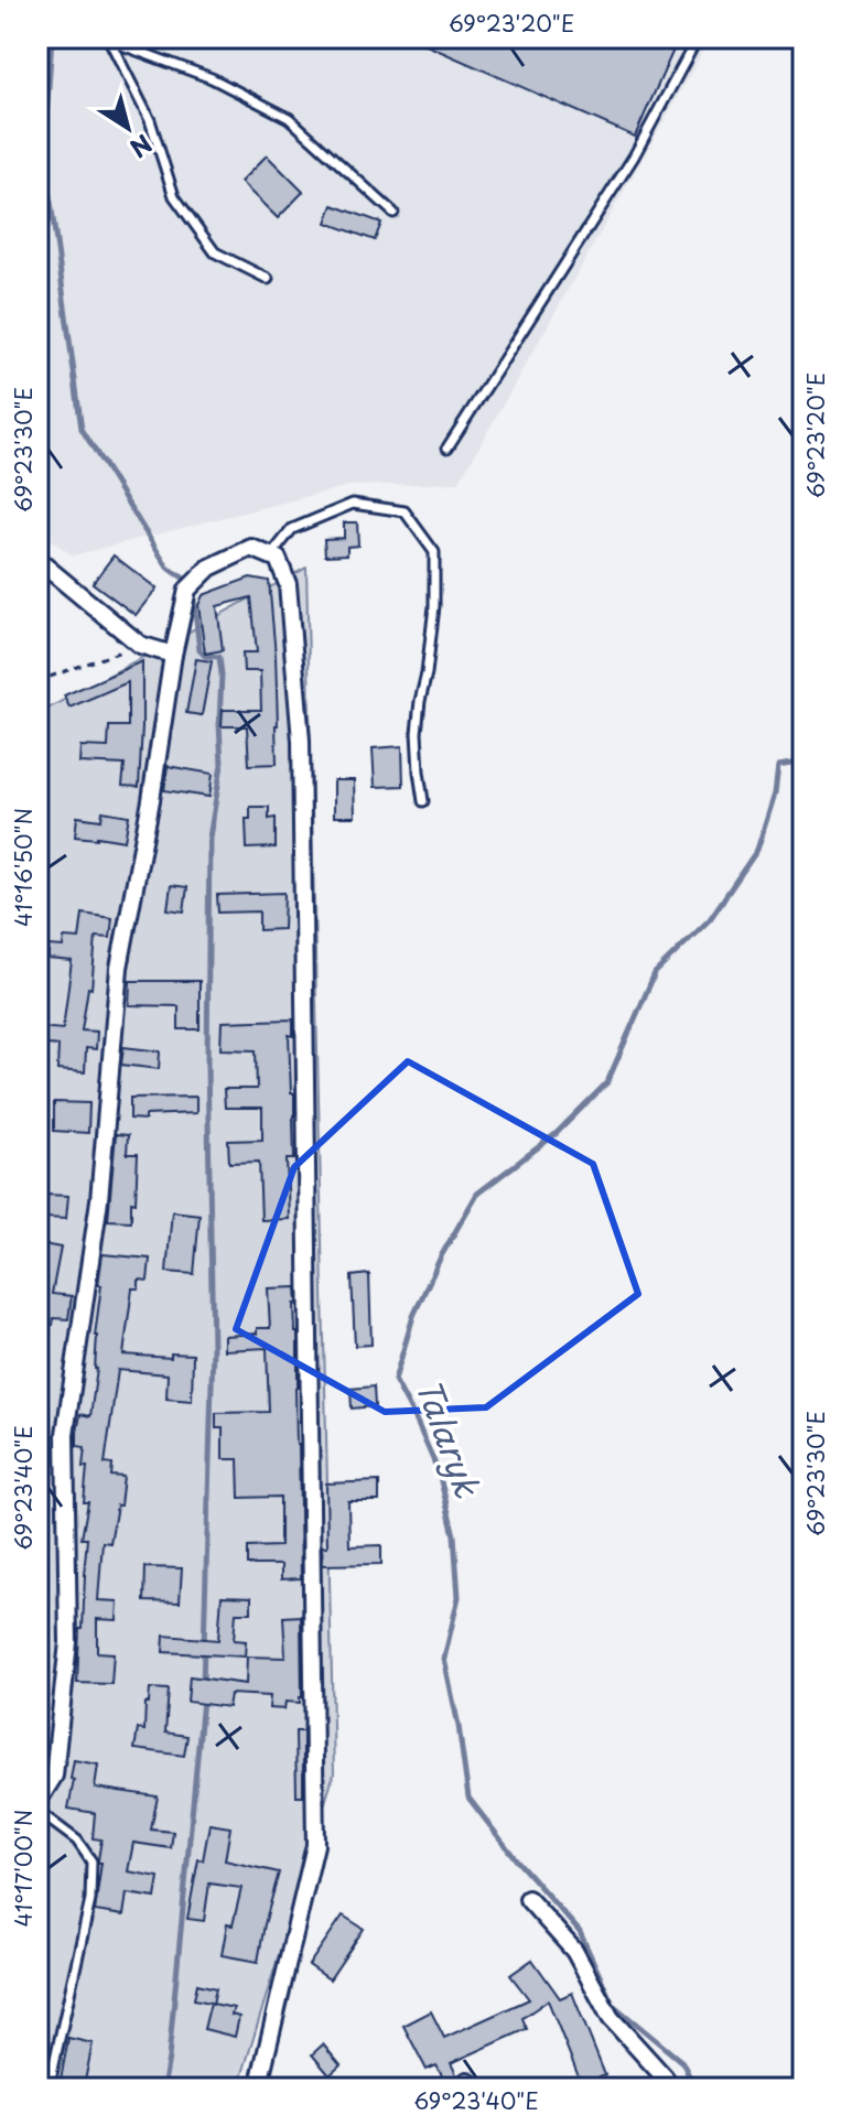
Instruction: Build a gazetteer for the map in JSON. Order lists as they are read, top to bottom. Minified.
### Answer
{"water":["Talaryk"],"north":"bottom right","coordinates":["69°23'20\"E","69°23'30\"E","41°16'50\"N","69°23'40\"E","41°17'00\"N"]}
